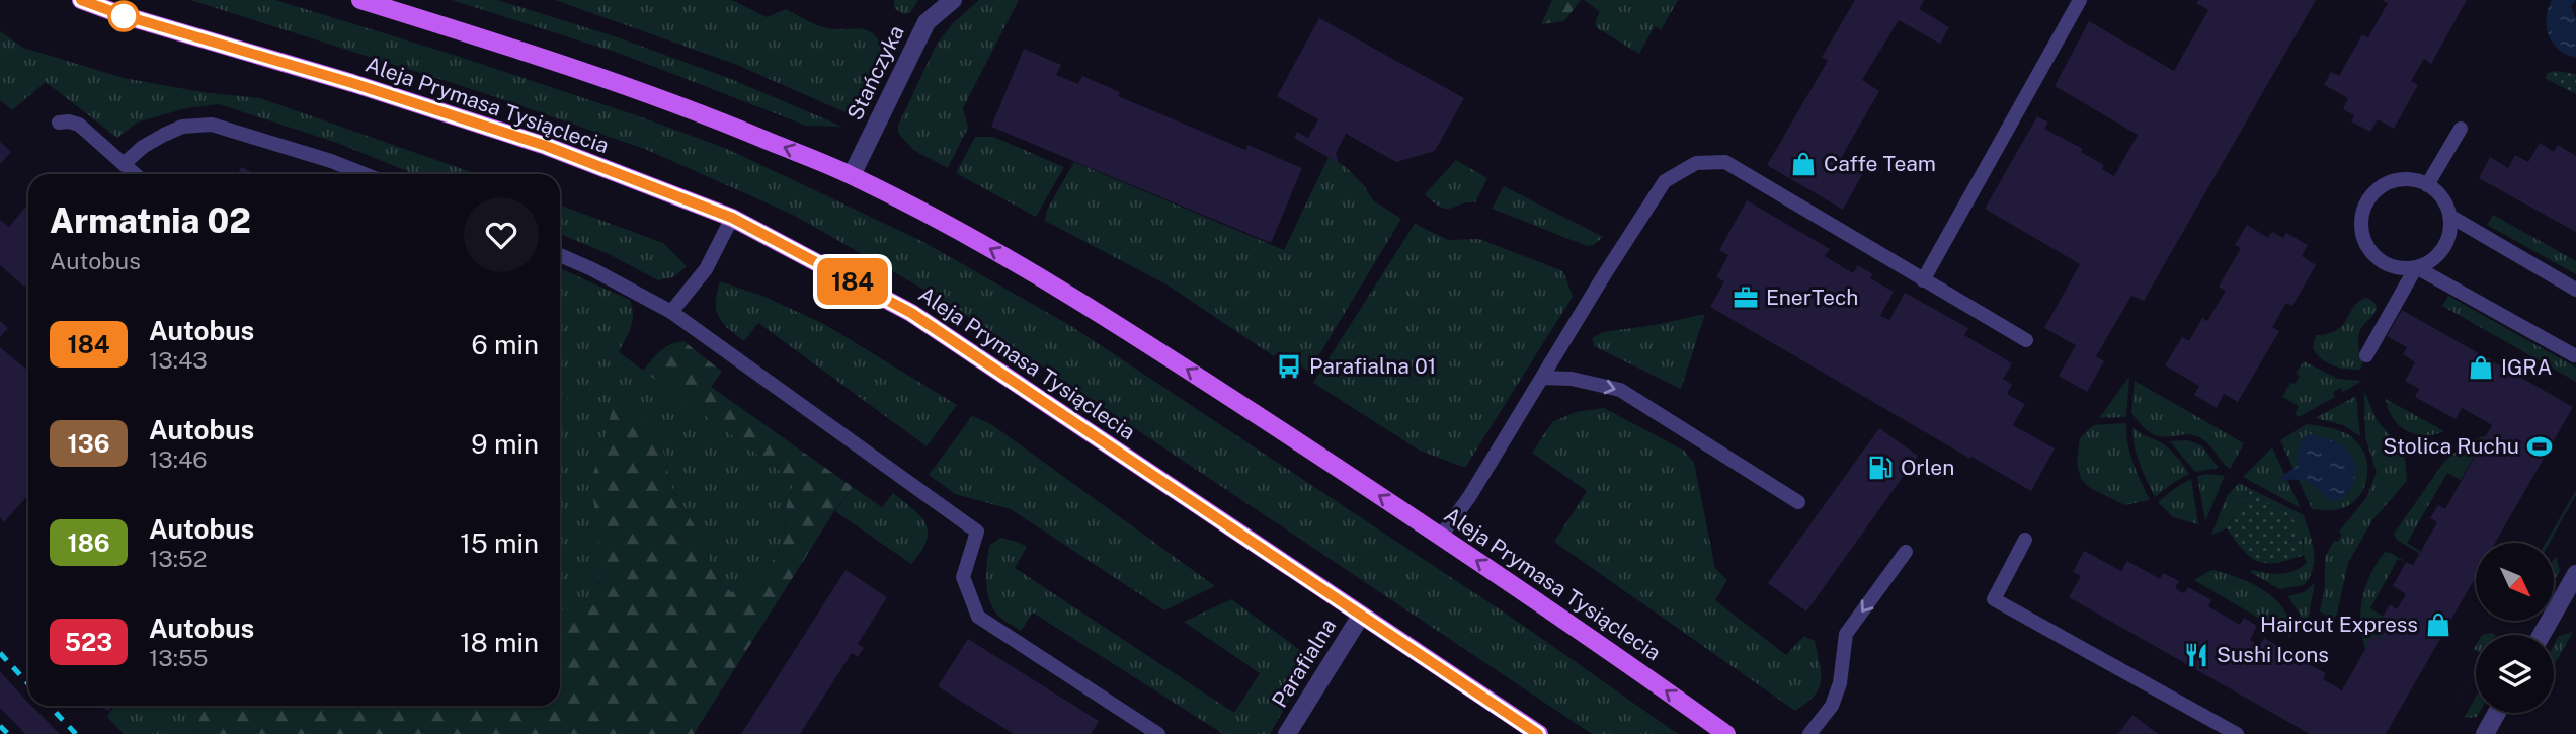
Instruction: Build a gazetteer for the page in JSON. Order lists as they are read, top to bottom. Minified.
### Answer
{"streets":{"main road":["Aleja Prymasa Tysiąclecia"],"street":["Stańczyka","Parafialna"]},"crossings":[["Stańczyka","Aleja Prymasa Tysiąclecia"],["Aleja Prymasa Tysiąclecia","Parafialna"]],"places":{"shop":["Caffe Team","IGRA","Haircut Express"],"office":["EnerTech"],"bus stop":["Parafialna 01"],"sports":["Stolica Ruchu"],"fuel station":["Orlen"],"restaurant":["Sushi Icons"]},"lines":["bus line 184"],"north":"bottom right","page":{"on_map":"184","heading":["Armatnia 02","Autobus"],"list":[{"mark":"184","name":"Autobus","note":"13:43","value":"6 min"},{"mark":"136","name":"Autobus","note":"13:46","value":"9 min"},{"mark":"186","name":"Autobus","note":"13:52","value":"15 min"},{"mark":"523","name":"Autobus","note":"13:55","value":"18 min"}]}}
